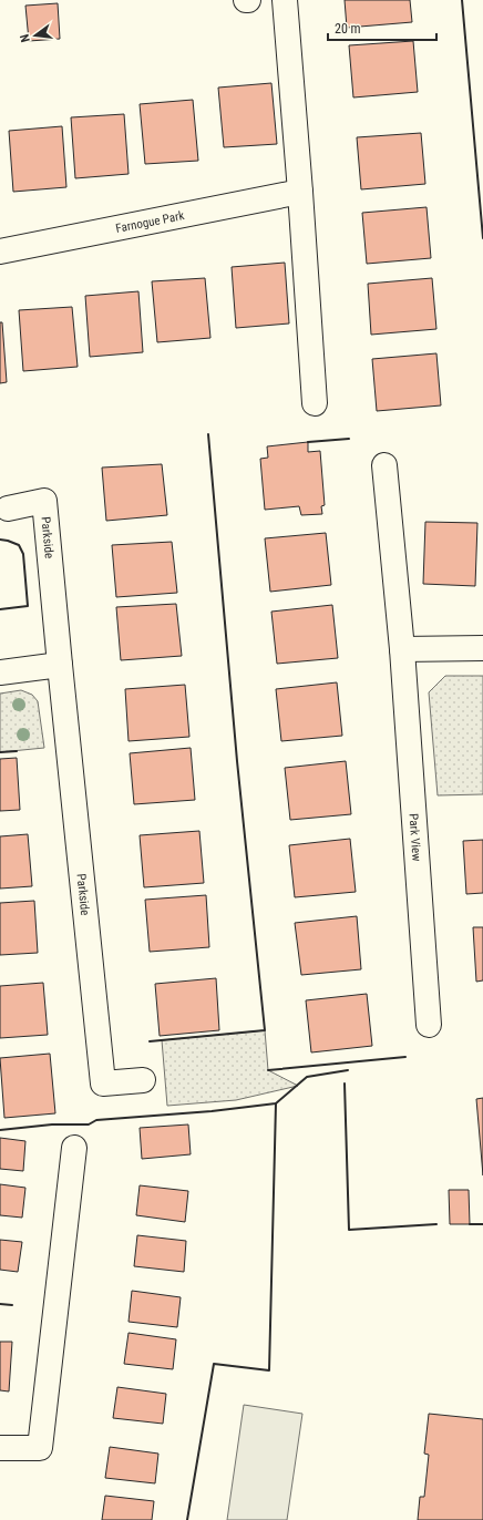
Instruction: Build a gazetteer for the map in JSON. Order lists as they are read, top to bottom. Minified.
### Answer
{"streets":{"street":["Farnogue Park","Parkside","Park View"]},"scale_bar":"20 m","north":"left"}
